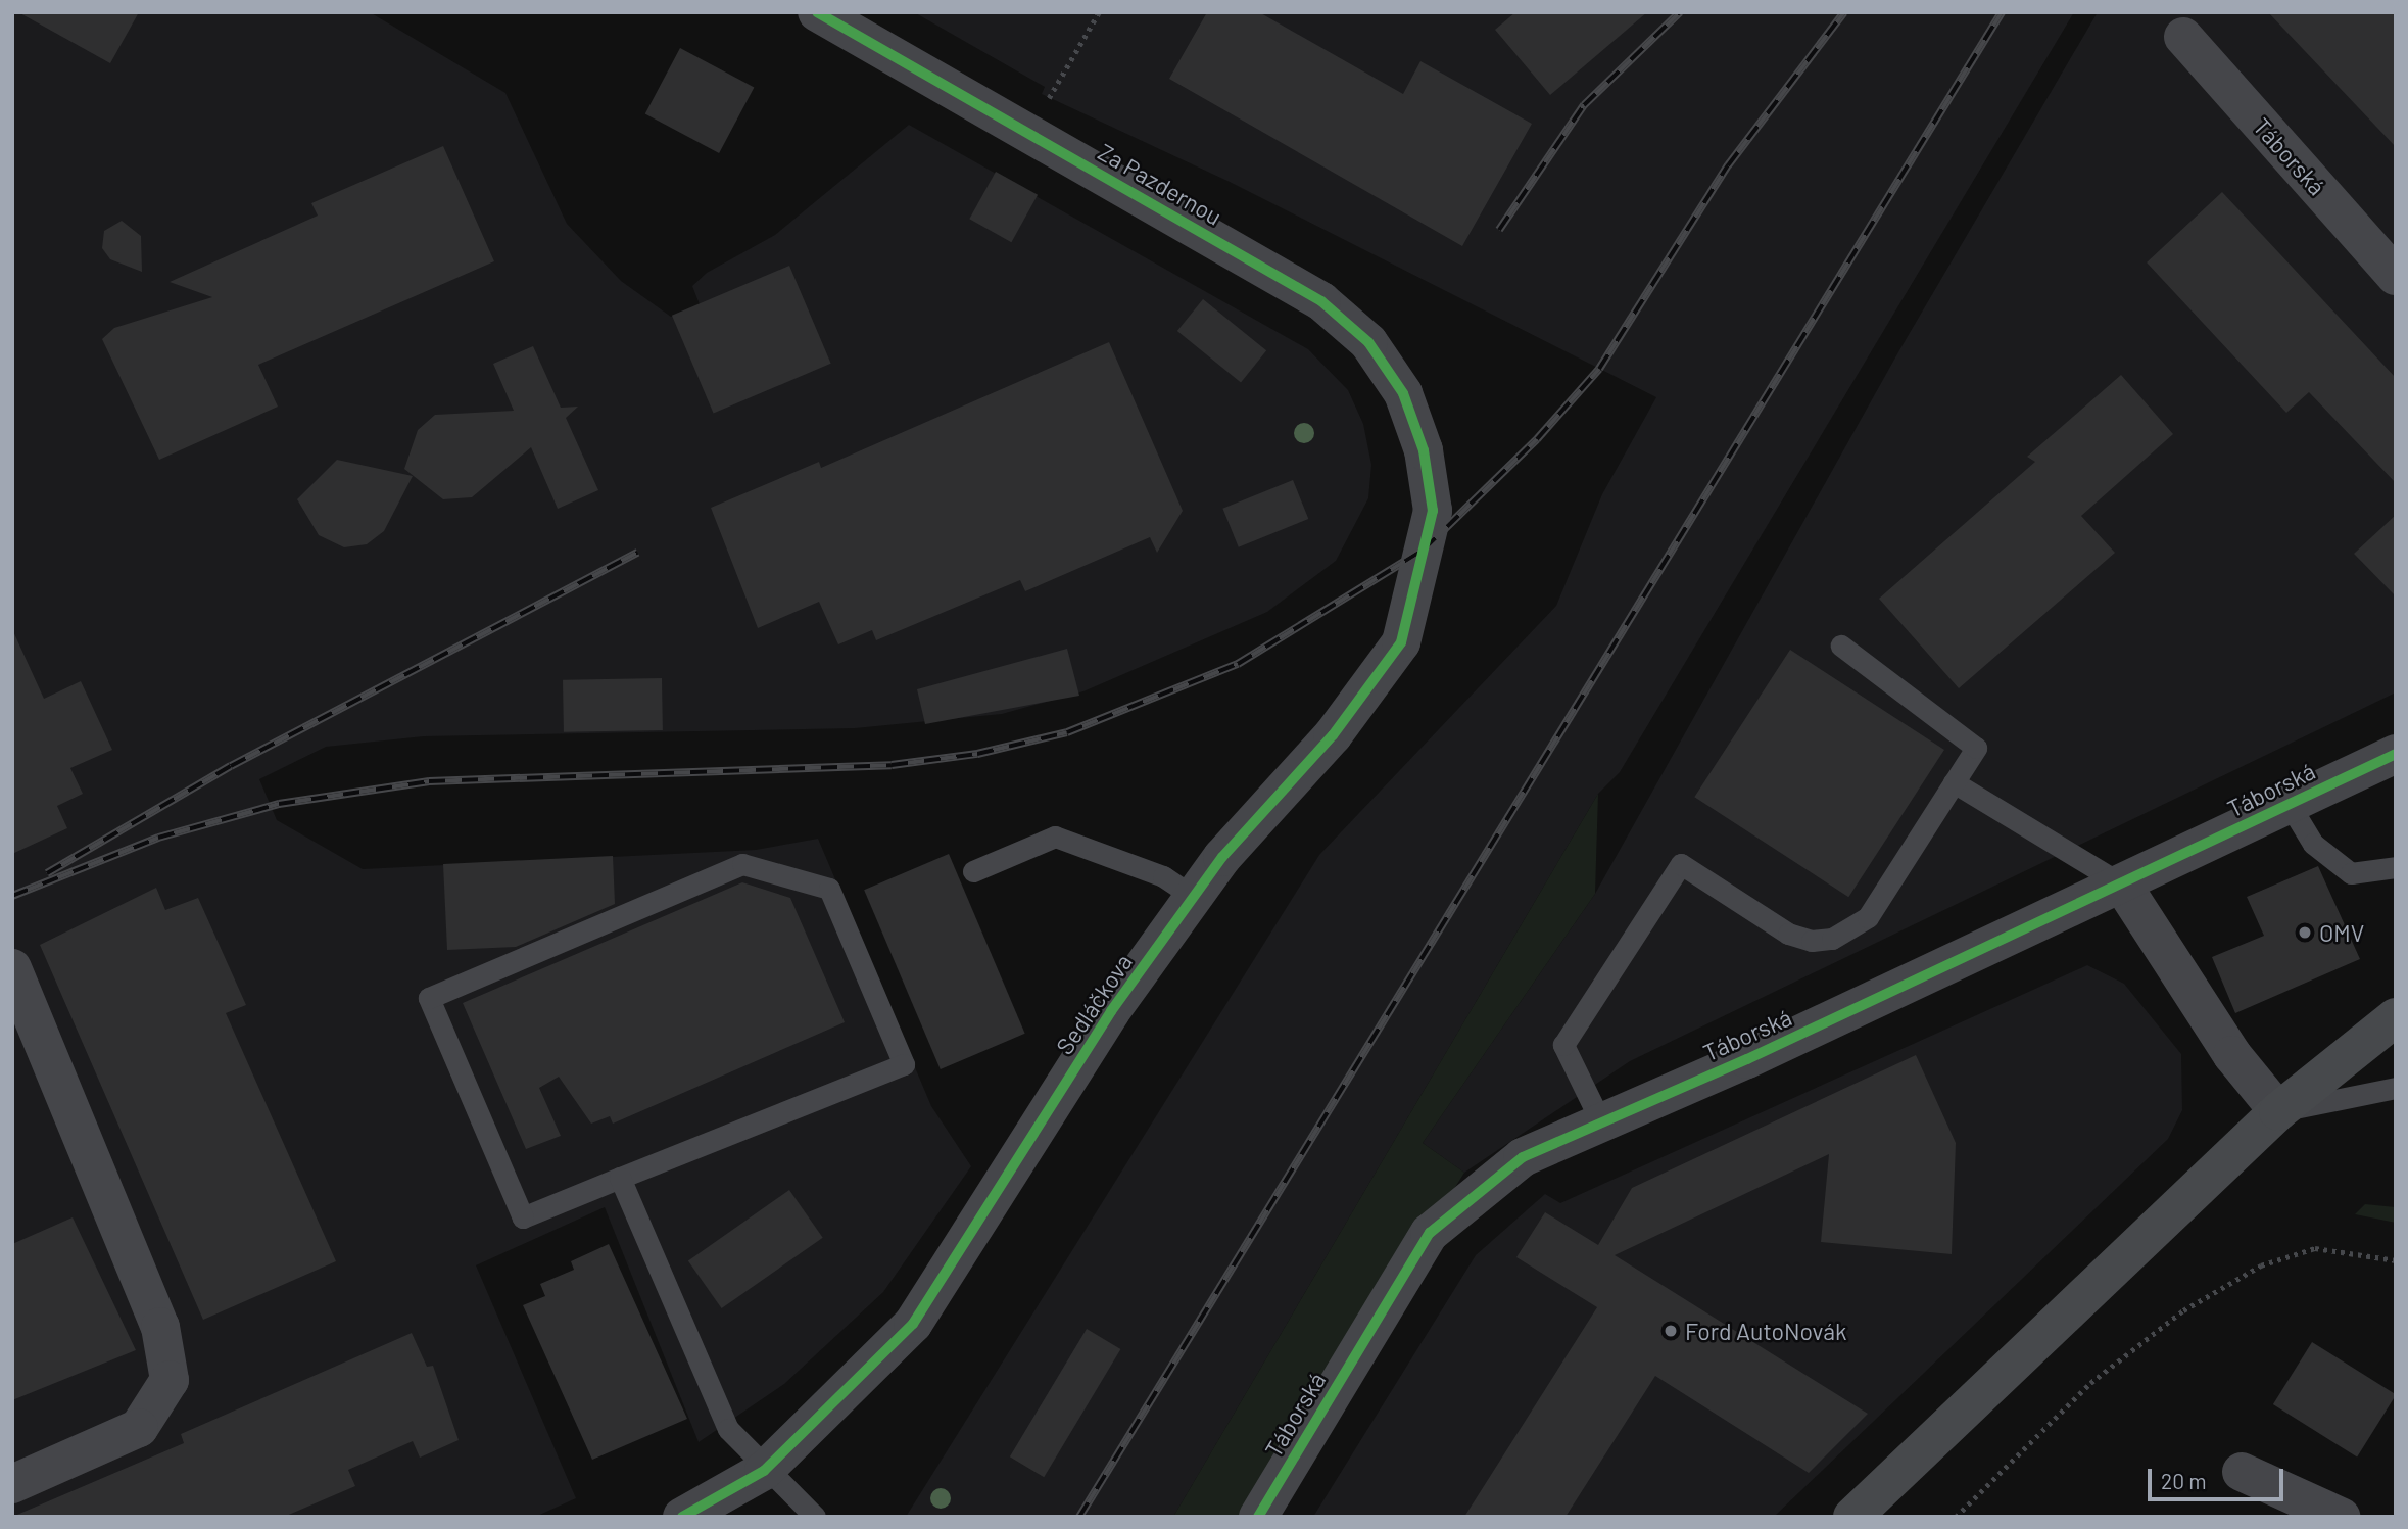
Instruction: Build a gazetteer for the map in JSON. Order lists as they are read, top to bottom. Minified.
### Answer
{"streets":{"street":["Táborská","Za Pazdernou","Sedláčkova"]},"crossings":[["Za Pazdernou","Sedláčkova"]],"places":["OMV","Ford AutoNovák"],"scale_bar":"20 m"}
